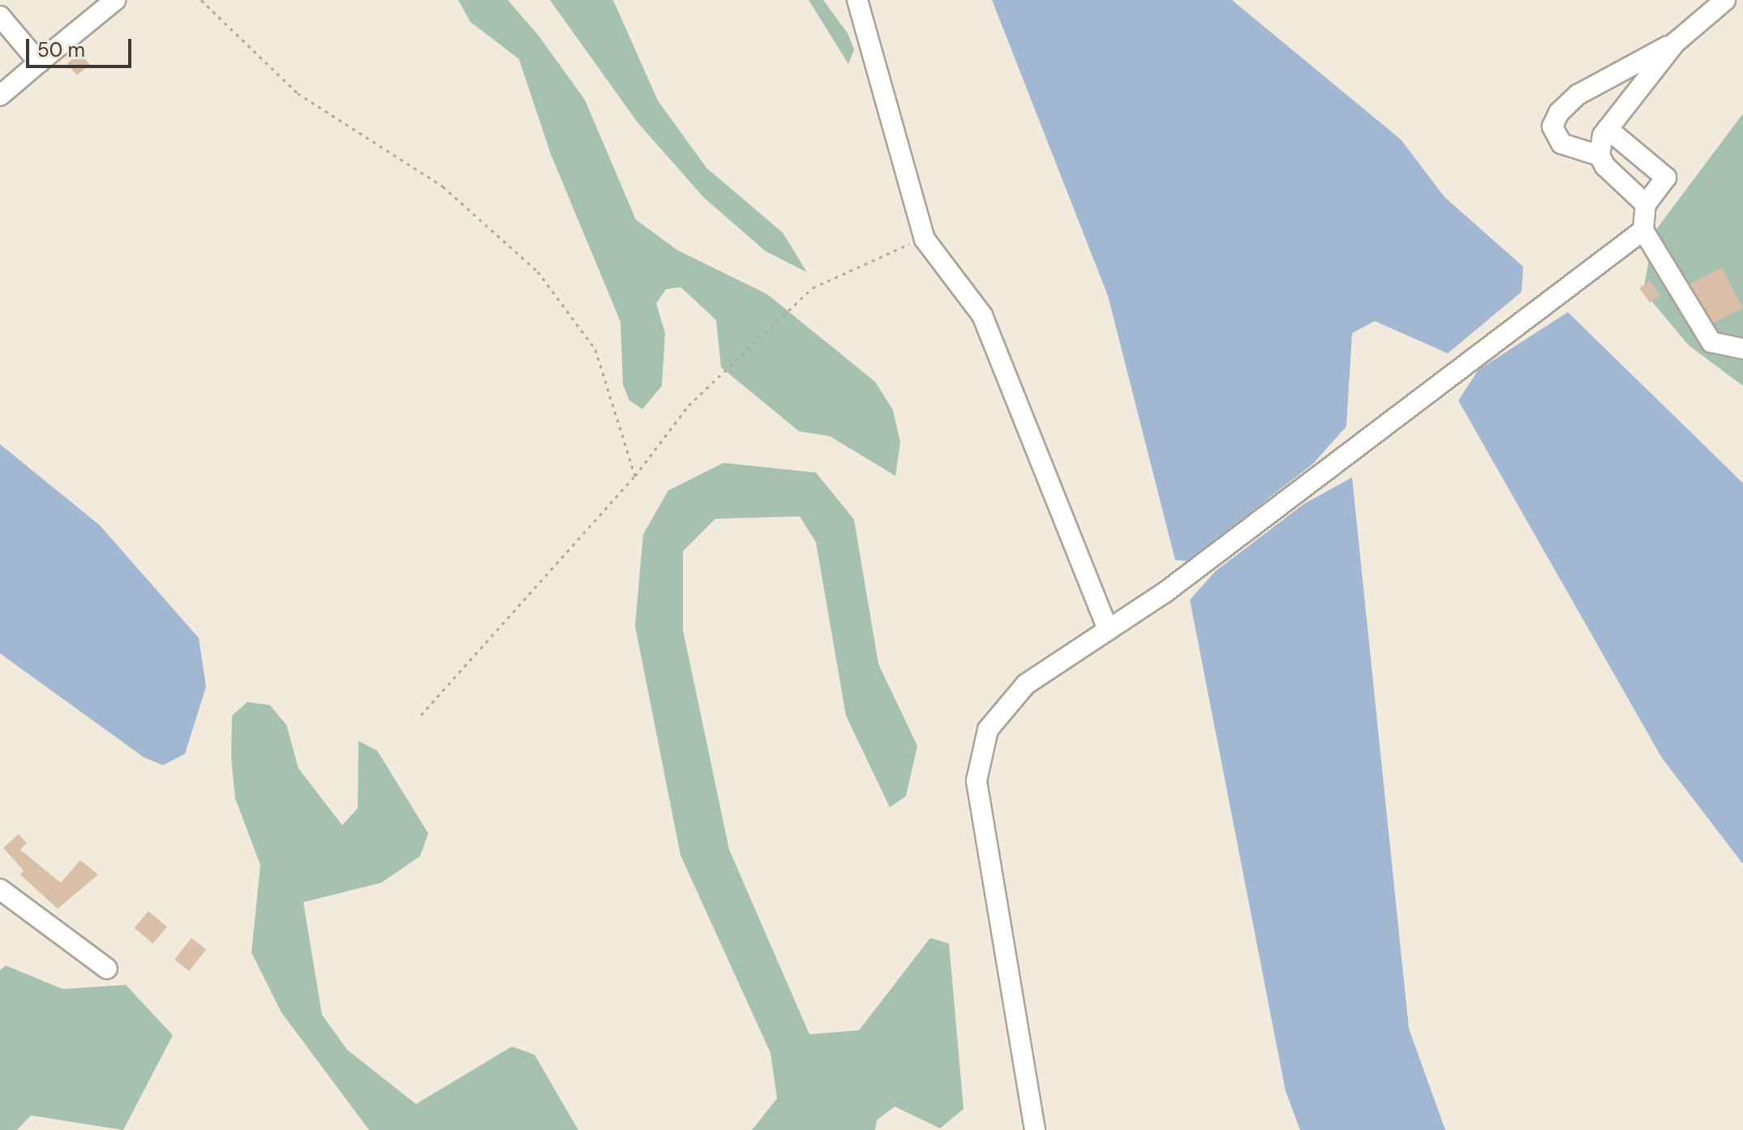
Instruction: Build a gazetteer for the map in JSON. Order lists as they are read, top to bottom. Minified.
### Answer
{"scale_bar":"50 m"}
